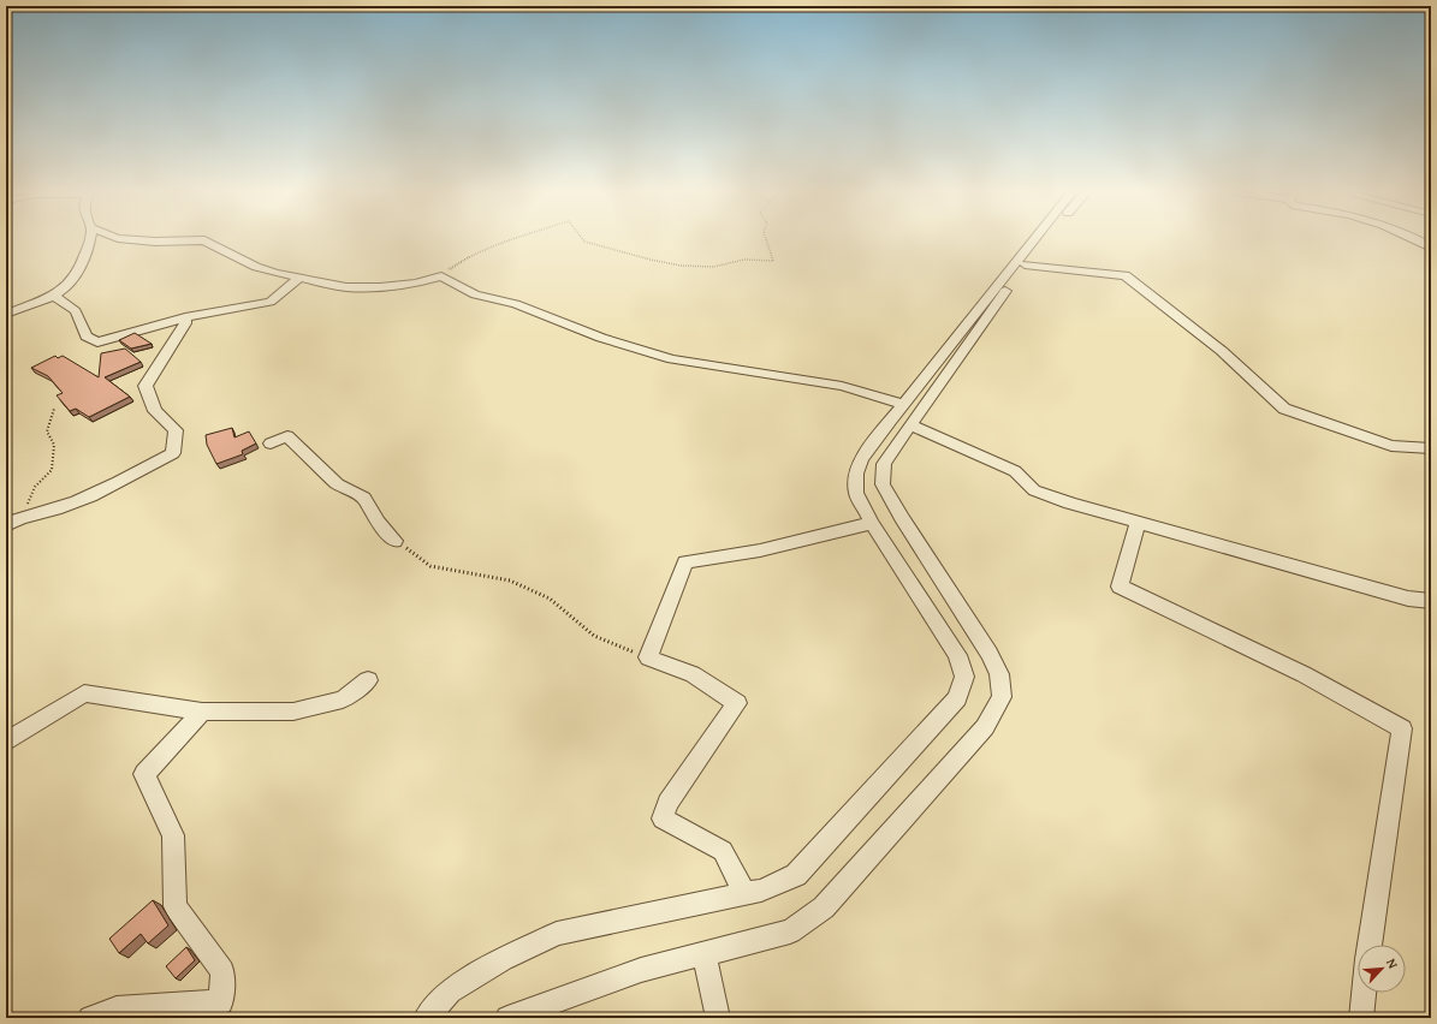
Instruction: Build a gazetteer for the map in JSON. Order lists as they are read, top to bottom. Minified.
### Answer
{"north":"top right"}
